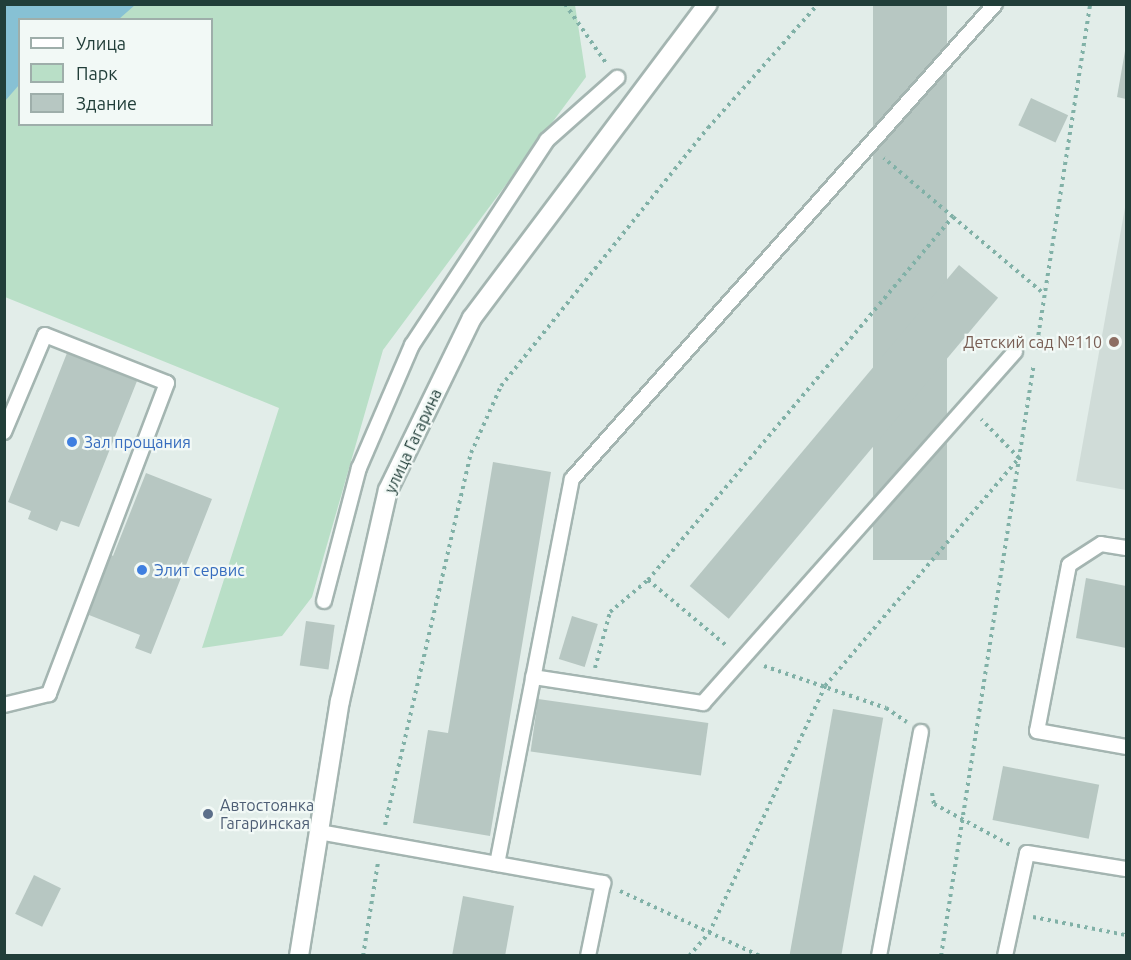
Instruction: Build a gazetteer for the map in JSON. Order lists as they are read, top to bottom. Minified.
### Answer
{"streets":{"street":["улица Гагарина"]},"places":["Детский сад №110","Зал прощания","Элит сервис","Автостоянка Гагаринская"],"legend":["Улица","Парк","Здание"]}
